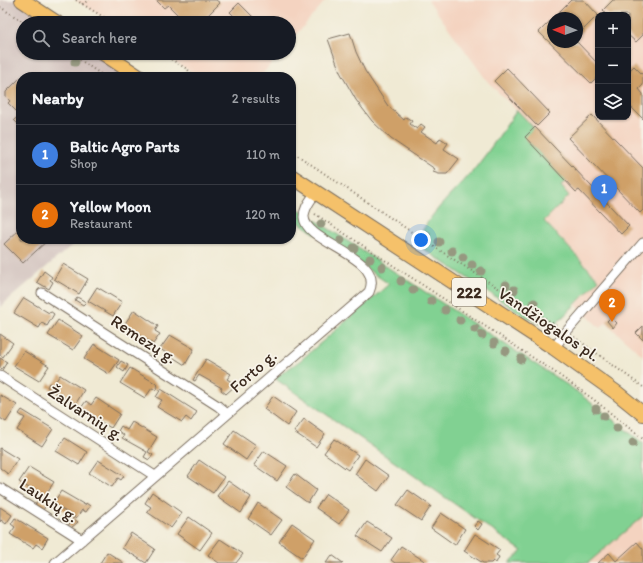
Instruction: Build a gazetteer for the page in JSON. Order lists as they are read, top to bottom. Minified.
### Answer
{"streets":{"main road":["222","Vandžiogalos pl."],"street":["Remezų g.","Forto g.","Žalvarnių g.","Laukių g."]},"crossings":[["Remezų g.","Forto g."],["Forto g.","Žalvarnių g."],["Forto g.","Laukių g."]],"north":"left","page":{"map_buttons":["+","−"],"search":"Search here","heading":["Nearby","2 results"],"list":[{"mark":"1","name":"Baltic Agro Parts","note":"Shop","value":"110 m"},{"mark":"2","name":"Yellow Moon","note":"Restaurant","value":"120 m"}],"pins":["1","2"]}}
